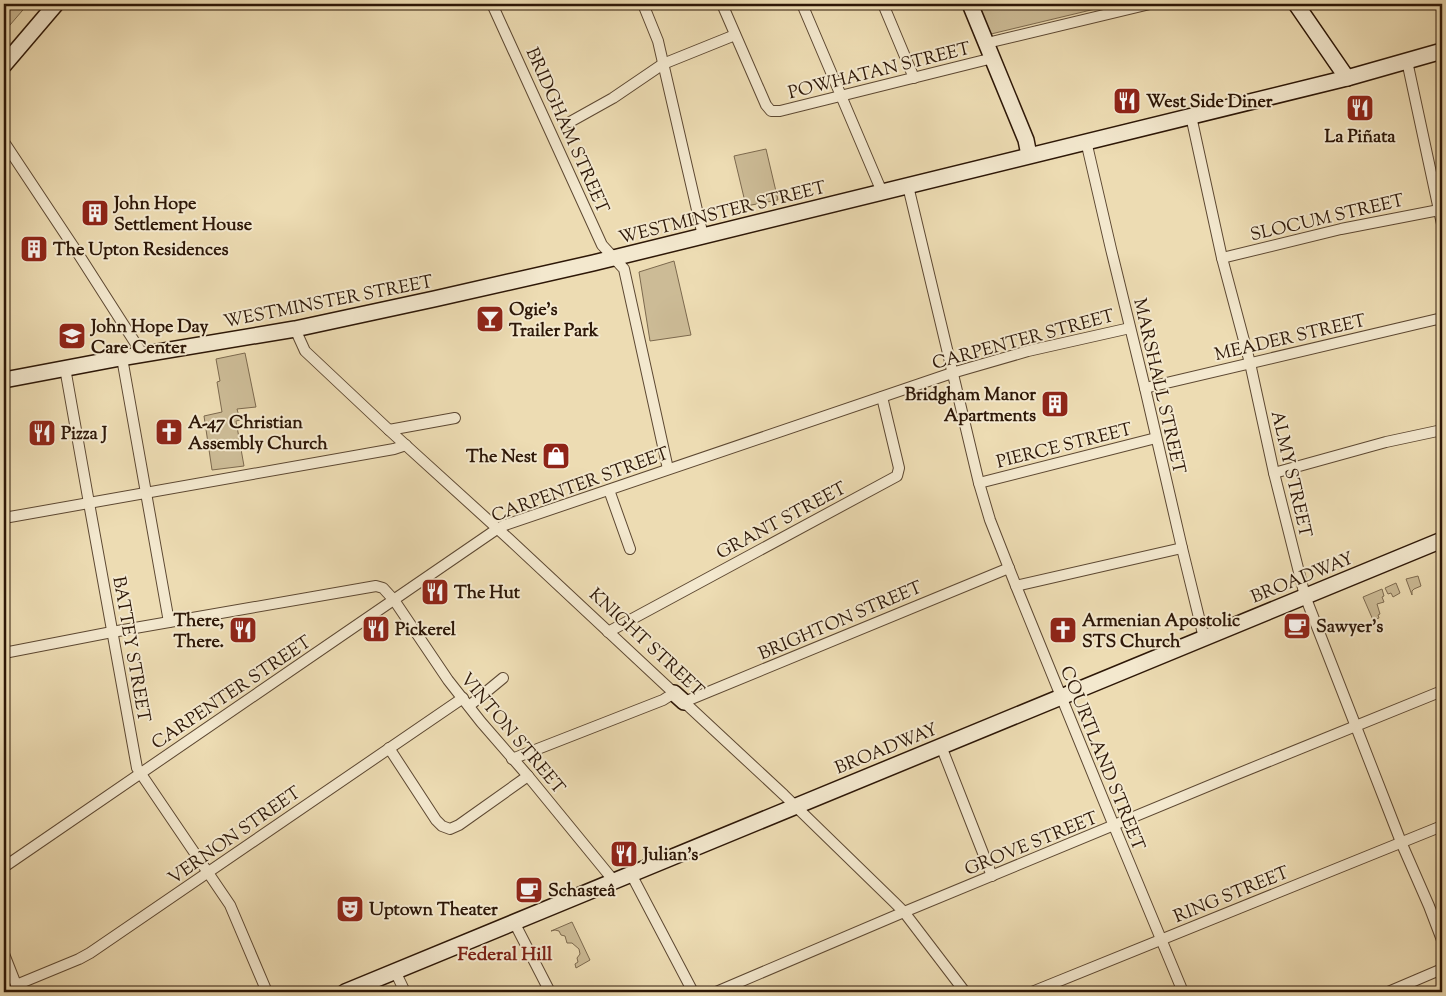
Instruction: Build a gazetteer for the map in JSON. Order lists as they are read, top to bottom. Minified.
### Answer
{"streets":{"main road":["WESTMINSTER STREET","BROADWAY"],"street":["POWHATAN STREET","BRIDGHAM STREET","SLOCUM STREET","MEADER STREET","CARPENTER STREET","MARSHALL STREET","PIERCE STREET","ALMY STREET","GRANT STREET","BRIGHTON STREET","KNIGHT STREET","BATTEY STREET","VINTON STREET","COURTLAND STREET","VERNON STREET","GROVE STREET","RING STREET"]},"crossings":[["BRIDGHAM STREET","WESTMINSTER STREET"],["BRIDGHAM STREET","CARPENTER STREET"],["WESTMINSTER STREET","MARSHALL STREET"],["WESTMINSTER STREET","ALMY STREET"],["WESTMINSTER STREET","KNIGHT STREET"],["WESTMINSTER STREET","BATTEY STREET"],["WESTMINSTER STREET","COURTLAND STREET"],["SLOCUM STREET","ALMY STREET"],["MEADER STREET","MARSHALL STREET"],["MEADER STREET","ALMY STREET"],["CARPENTER STREET","MARSHALL STREET"],["CARPENTER STREET","GRANT STREET"],["CARPENTER STREET","KNIGHT STREET"],["CARPENTER STREET","BATTEY STREET"],["CARPENTER STREET","VINTON STREET"],["CARPENTER STREET","COURTLAND STREET"],["MARSHALL STREET","PIERCE STREET"],["MARSHALL STREET","BROADWAY"],["PIERCE STREET","COURTLAND STREET"],["ALMY STREET","BROADWAY"],["ALMY STREET","GROVE STREET"],["ALMY STREET","RING STREET"],["GRANT STREET","KNIGHT STREET"],["BROADWAY","KNIGHT STREET"],["BROADWAY","VINTON STREET"],["BROADWAY","COURTLAND STREET"],["BRIGHTON STREET","KNIGHT STREET"],["BRIGHTON STREET","VINTON STREET"],["BRIGHTON STREET","COURTLAND STREET"],["KNIGHT STREET","GROVE STREET"],["BATTEY STREET","VERNON STREET"],["VINTON STREET","VERNON STREET"],["COURTLAND STREET","GROVE STREET"],["COURTLAND STREET","RING STREET"]],"districts":["Federal Hill"],"places":{"restaurant":["West Side Diner","La Piñata","Pizza J","The Hut","Pickerel","There, There.","Julian’s"],"building":["John Hope Settlement House","The Upton Residences","Bridgham Manor Apartments"],"bar":["Ogie’s Trailer Park"],"school or university":["John Hope Day Care Center"],"church":["A-47 Christian Assembly Church","Armenian Apostolic STS Church"],"shop":["The Nest"],"cafe":["Sawyer’s","Schasteâ"],"theatre":["Uptown Theater"]}}
